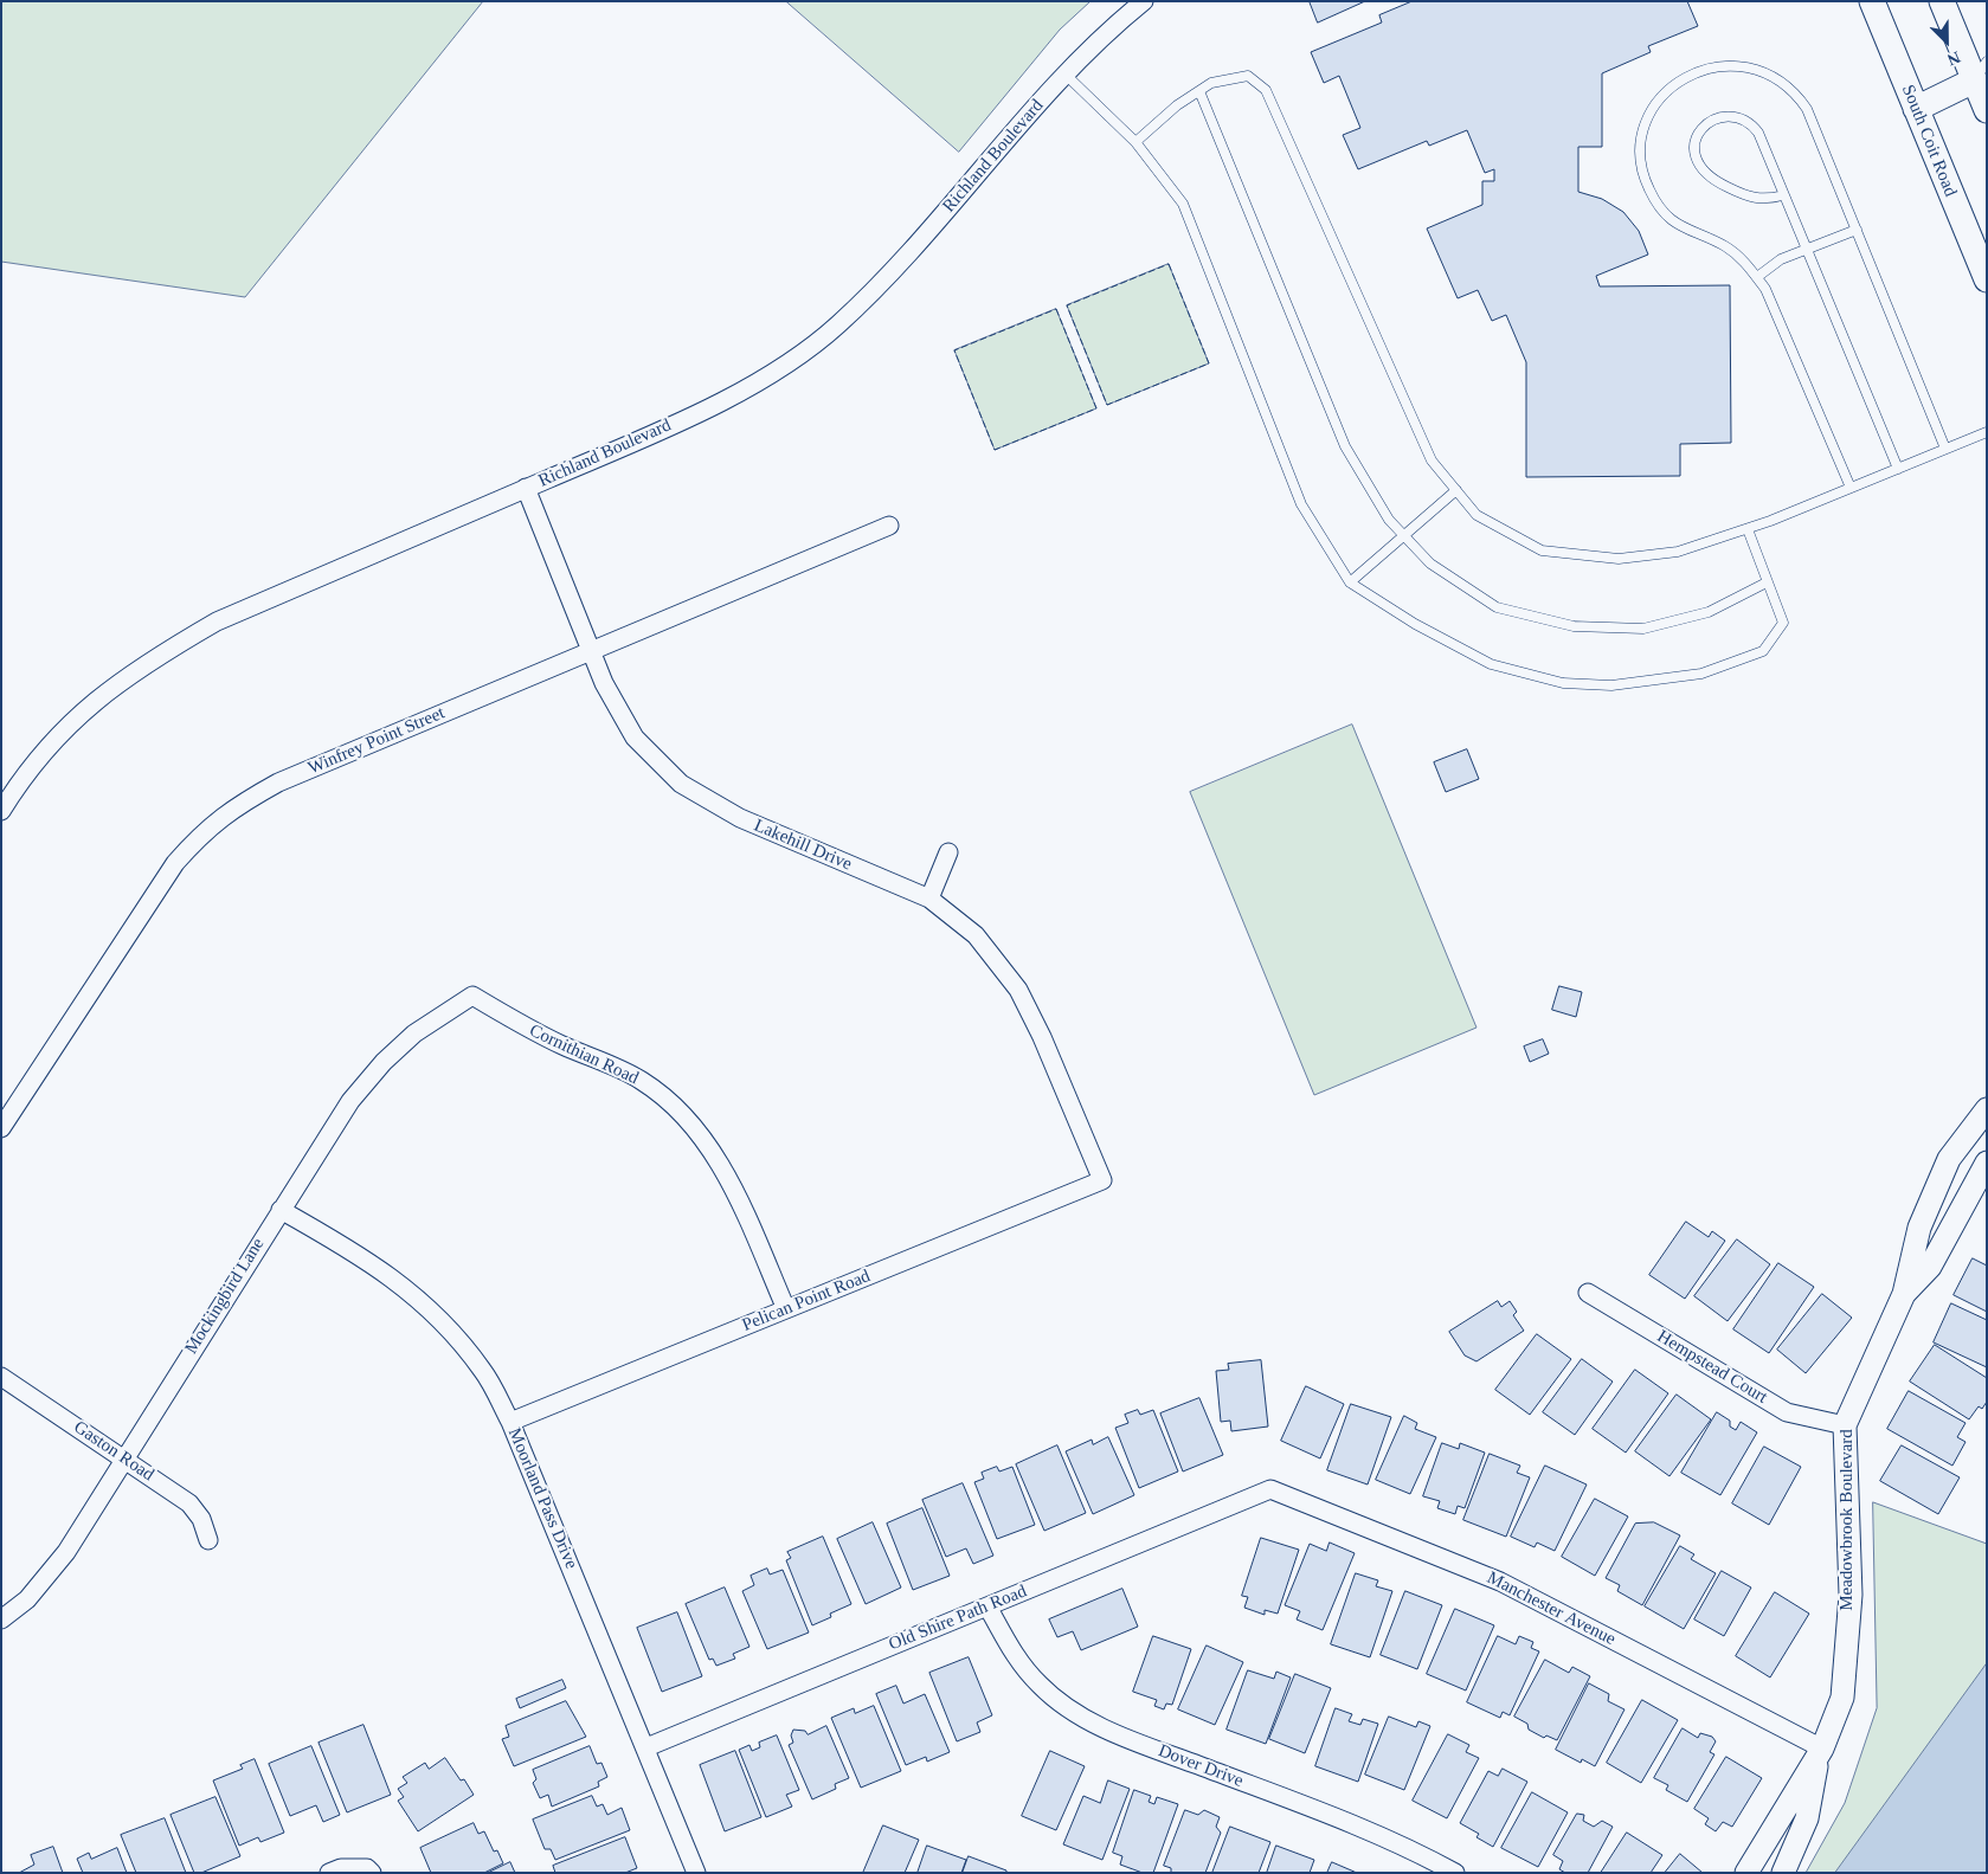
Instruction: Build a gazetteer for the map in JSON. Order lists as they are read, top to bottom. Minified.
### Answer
{"streets":{"main road":["South Coit Road"],"street":["Richland Boulevard","Winfrey Point Street","Lakehill Drive","Cornithian Road","Mockingbird Lane","Pelican Point Road","Hempstead Court","Gaston Road","Moorland Pass Drive","Meadowbrook Boulevard","Manchester Avenue","Old Shire Path Road","Dover Drive"]},"crossings":[["Richland Boulevard","Lakehill Drive"],["Winfrey Point Street","Lakehill Drive"],["Lakehill Drive","Pelican Point Road"],["Cornithian Road","Mockingbird Lane"],["Cornithian Road","Pelican Point Road"],["Mockingbird Lane","Gaston Road"],["Mockingbird Lane","Moorland Pass Drive"],["Pelican Point Road","Moorland Pass Drive"],["Hempstead Court","Meadowbrook Boulevard"],["Moorland Pass Drive","Old Shire Path Road"],["Meadowbrook Boulevard","Manchester Avenue"],["Manchester Avenue","Old Shire Path Road"],["Old Shire Path Road","Dover Drive"]],"north":"bottom right"}
